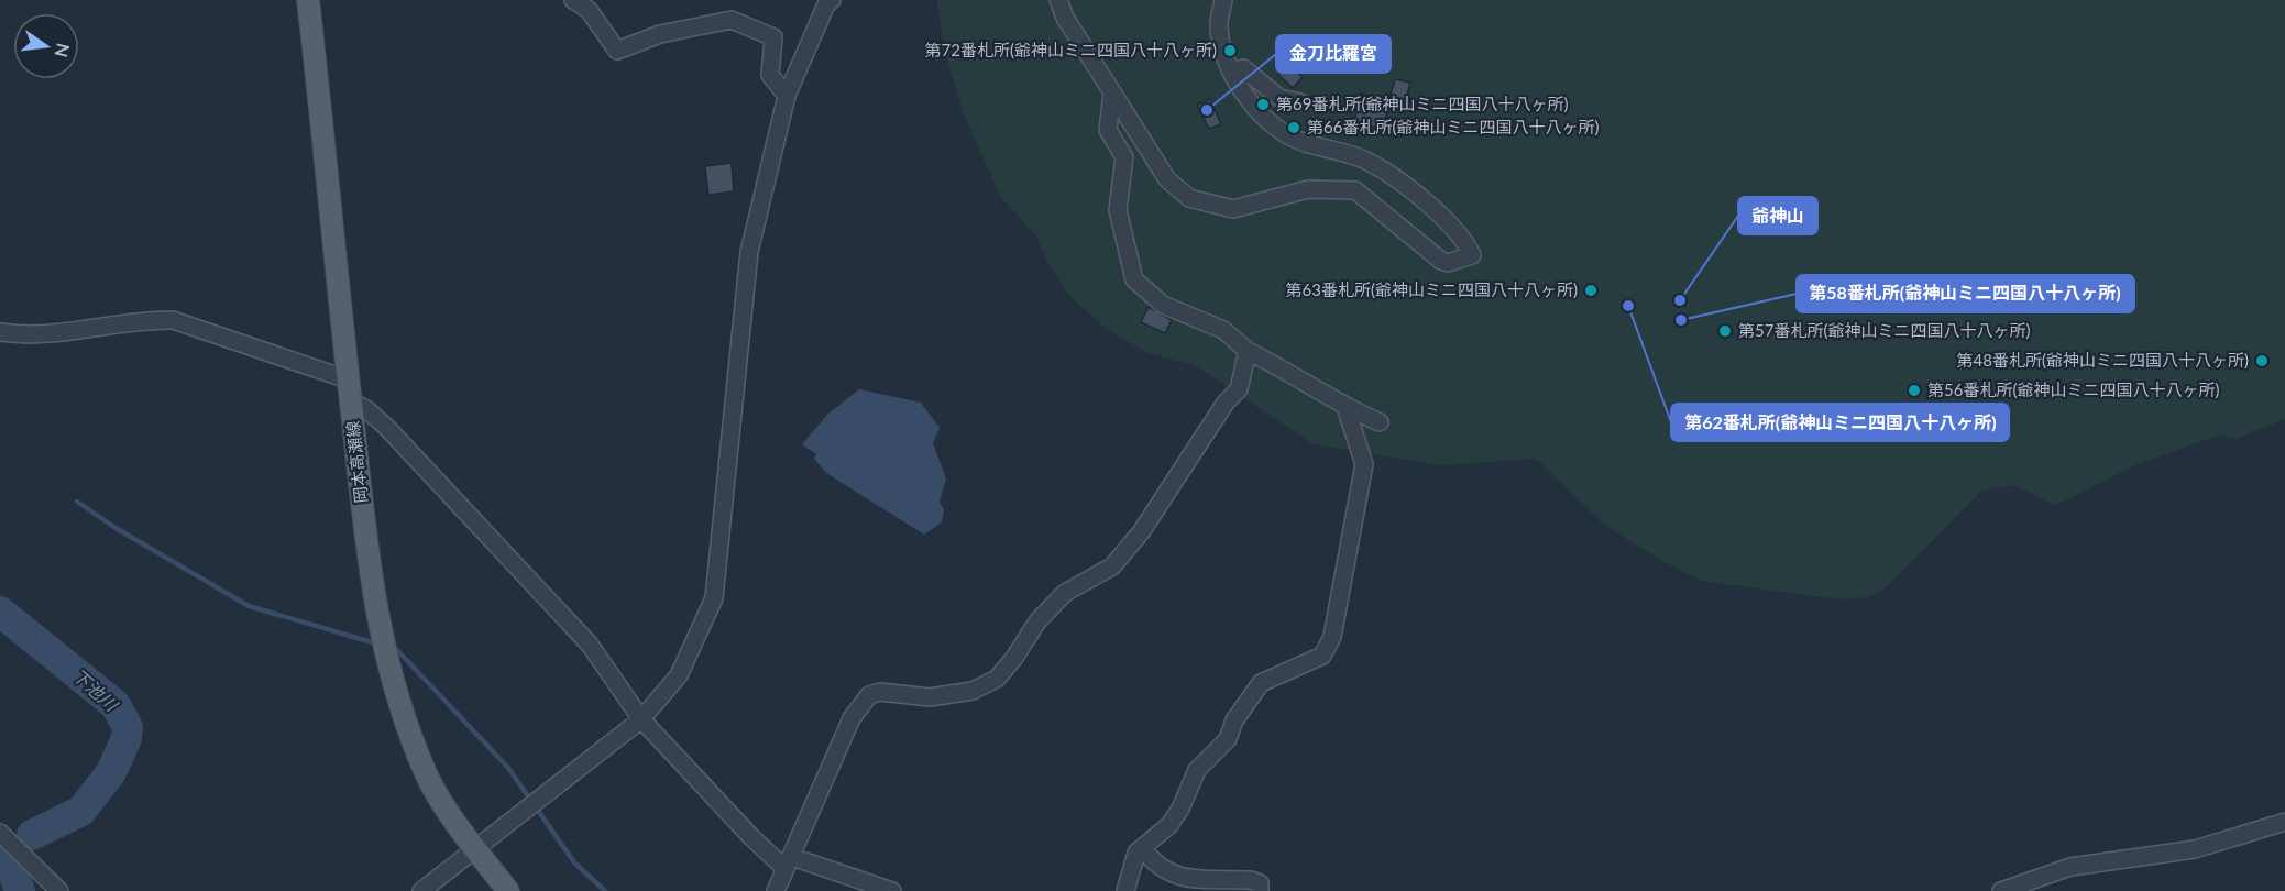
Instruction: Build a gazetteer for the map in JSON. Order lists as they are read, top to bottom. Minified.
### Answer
{"streets":{"main road":["岡本高瀬線"]},"water":["下池川"],"places":["第72番札所(爺神山ミニ四国八十八ヶ所)","第69番札所(爺神山ミニ四国八十八ヶ所)","金刀比羅宮","第66番札所(爺神山ミニ四国八十八ヶ所)","第63番札所(爺神山ミニ四国八十八ヶ所)","爺神山","第62番札所(爺神山ミニ四国八十八ヶ所)","第58番札所(爺神山ミニ四国八十八ヶ所)","第57番札所(爺神山ミニ四国八十八ヶ所)","第48番札所(爺神山ミニ四国八十八ヶ所)","第56番札所(爺神山ミニ四国八十八ヶ所)"],"north":"right"}
